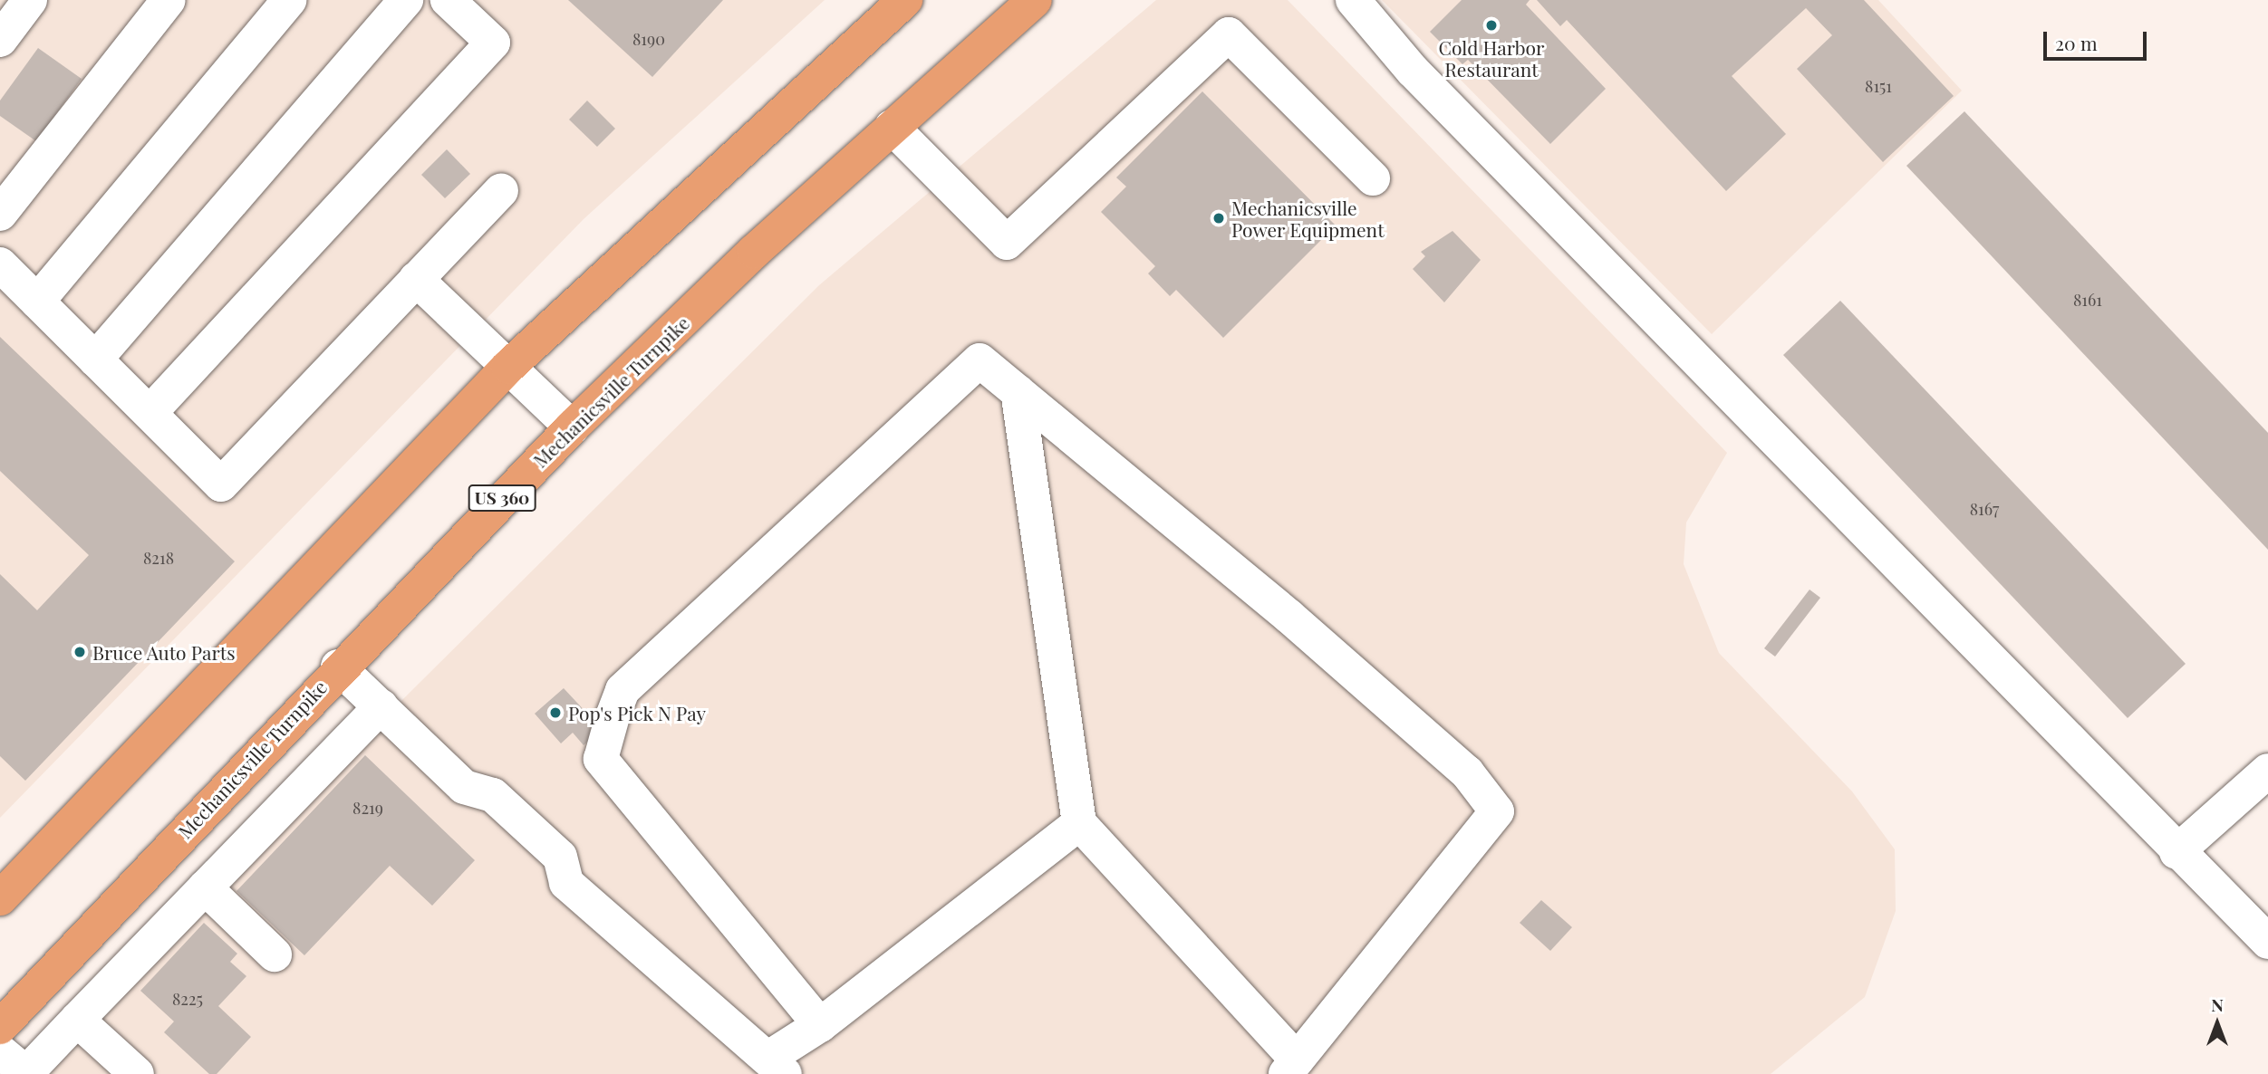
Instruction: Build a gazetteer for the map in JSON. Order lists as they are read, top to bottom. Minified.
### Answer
{"streets":{"highway":["Mechanicsville Turnpike","US 360"]},"places":["Cold Harbor Restaurant","Mechanicsville Power Equipment","Bruce Auto Parts","Pop's Pick N Pay"],"house_numbers":["8190","8151","8161","8167","8218","8219","8225"],"scale_bar":"20 m","north":"top"}
